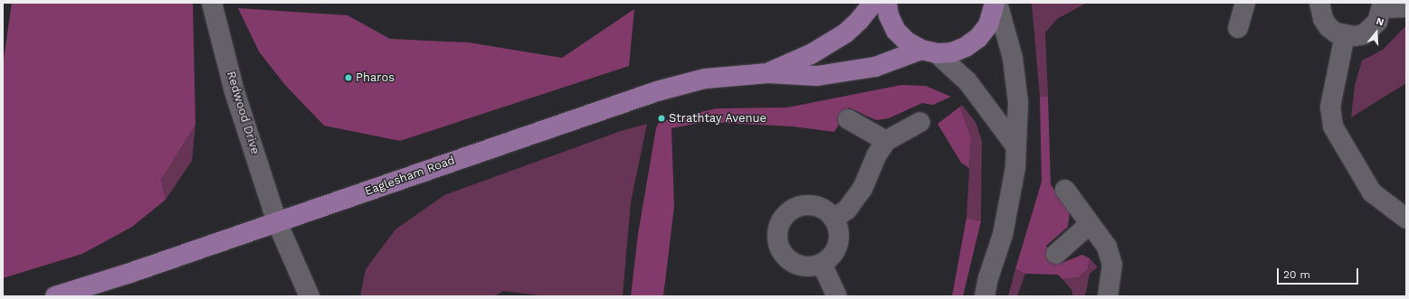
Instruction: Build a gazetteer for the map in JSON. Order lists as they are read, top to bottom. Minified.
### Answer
{"streets":{"main road":["Eaglesham Road"],"street":["Redwood Drive"]},"crossings":[["Redwood Drive","Eaglesham Road"]],"places":["Pharos","Strathtay Avenue"],"scale_bar":"20 m","north":"top"}
